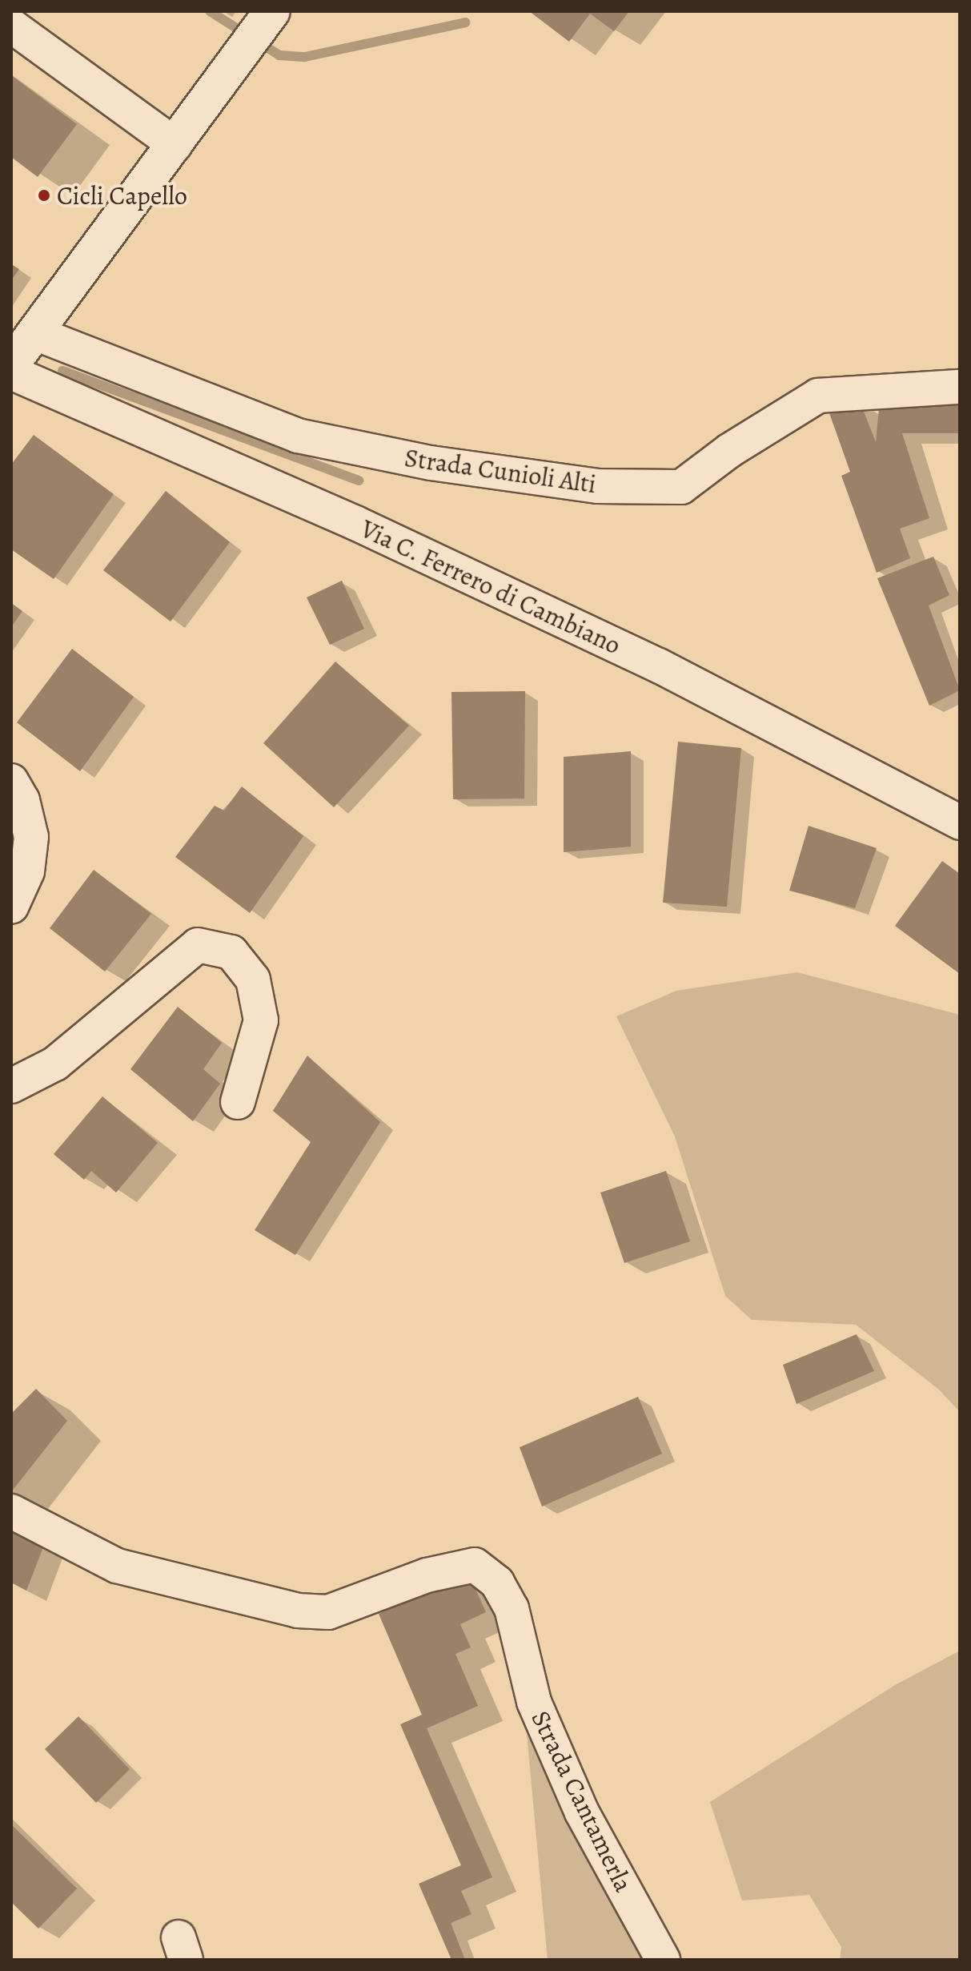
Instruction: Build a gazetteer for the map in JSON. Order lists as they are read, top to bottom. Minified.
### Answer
{"streets":{"street":["Strada Cunioli Alti","Via C. Ferrero di Cambiano","Strada Cantamerla"]},"places":["Cicli Capello"]}
